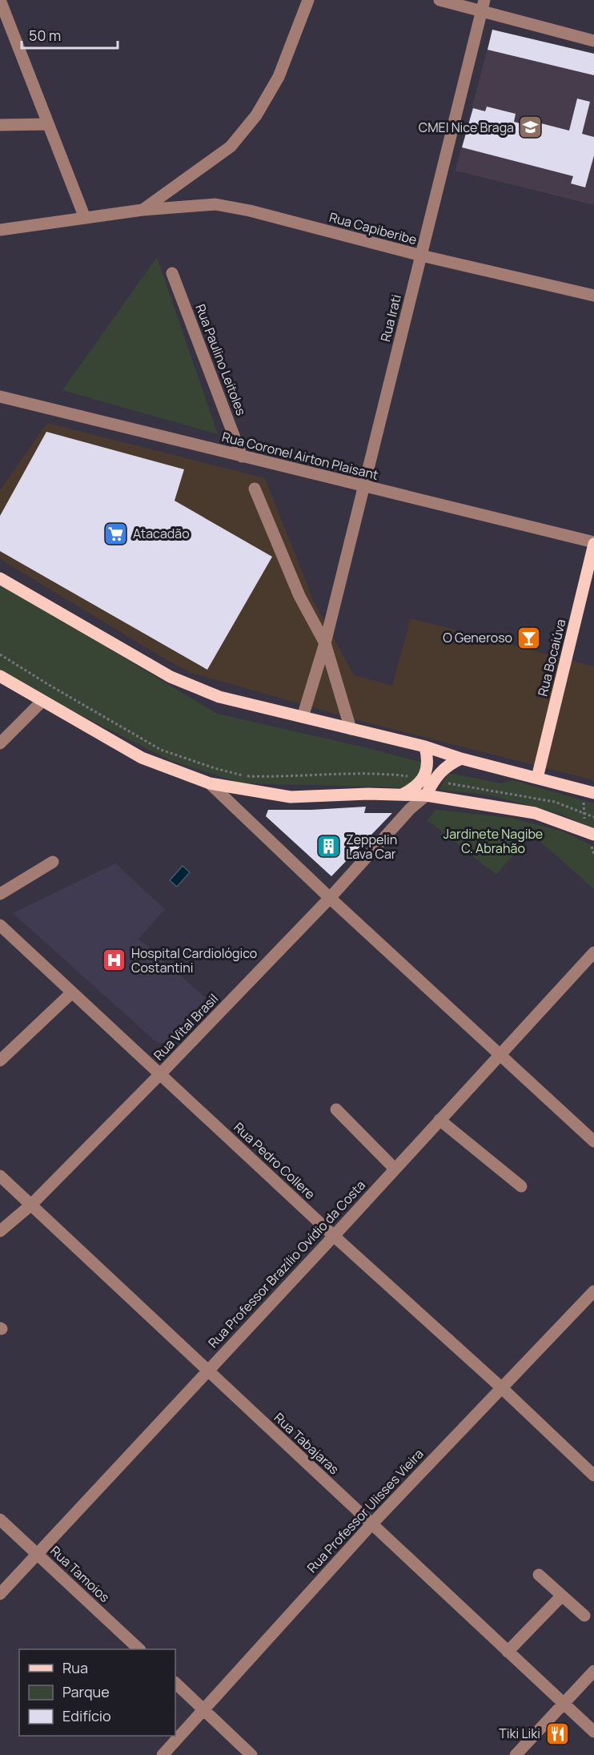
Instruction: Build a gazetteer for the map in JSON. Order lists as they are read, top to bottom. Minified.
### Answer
{"streets":{"main road":["Rua Bocaiúva"],"street":["Rua Capiberibe","Rua Irati","Rua Paulino Leitoles","Rua Coronel Airton Plaisant","Rua Vital Brasil","Rua Pedro Collere","Rua Professor Brazílio Ovídio da Costa","Rua Tabajaras","Rua Professor Ulisses Vieira","Rua Tamoios"]},"crossings":[["Rua Capiberibe","Rua Irati"],["Rua Irati","Rua Coronel Airton Plaisant"],["Rua Paulino Leitoles","Rua Coronel Airton Plaisant"],["Rua Coronel Airton Plaisant","Rua Bocaiúva"],["Rua Vital Brasil","Rua Pedro Collere"],["Rua Vital Brasil","Rua Tabajaras"],["Rua Pedro Collere","Rua Professor Brazílio Ovídio da Costa"],["Rua Pedro Collere","Rua Professor Ulisses Vieira"],["Rua Professor Brazílio Ovídio da Costa","Rua Tabajaras"],["Rua Professor Brazílio Ovídio da Costa","Rua Tamoios"],["Rua Tabajaras","Rua Professor Ulisses Vieira"]],"parks":["Jardinete Nagibe C. Abrahão"],"places":{"school or university":["CMEI Nice Braga"],"supermarket":["Atacadão"],"bar":["O Generoso"],"building":["Zeppelin Lava Car"],"hospital":["Hospital Cardiológico Costantini"],"restaurant":["Tiki Liki"]},"legend":["Rua","Parque","Edifício"],"scale_bar":"50 m"}
